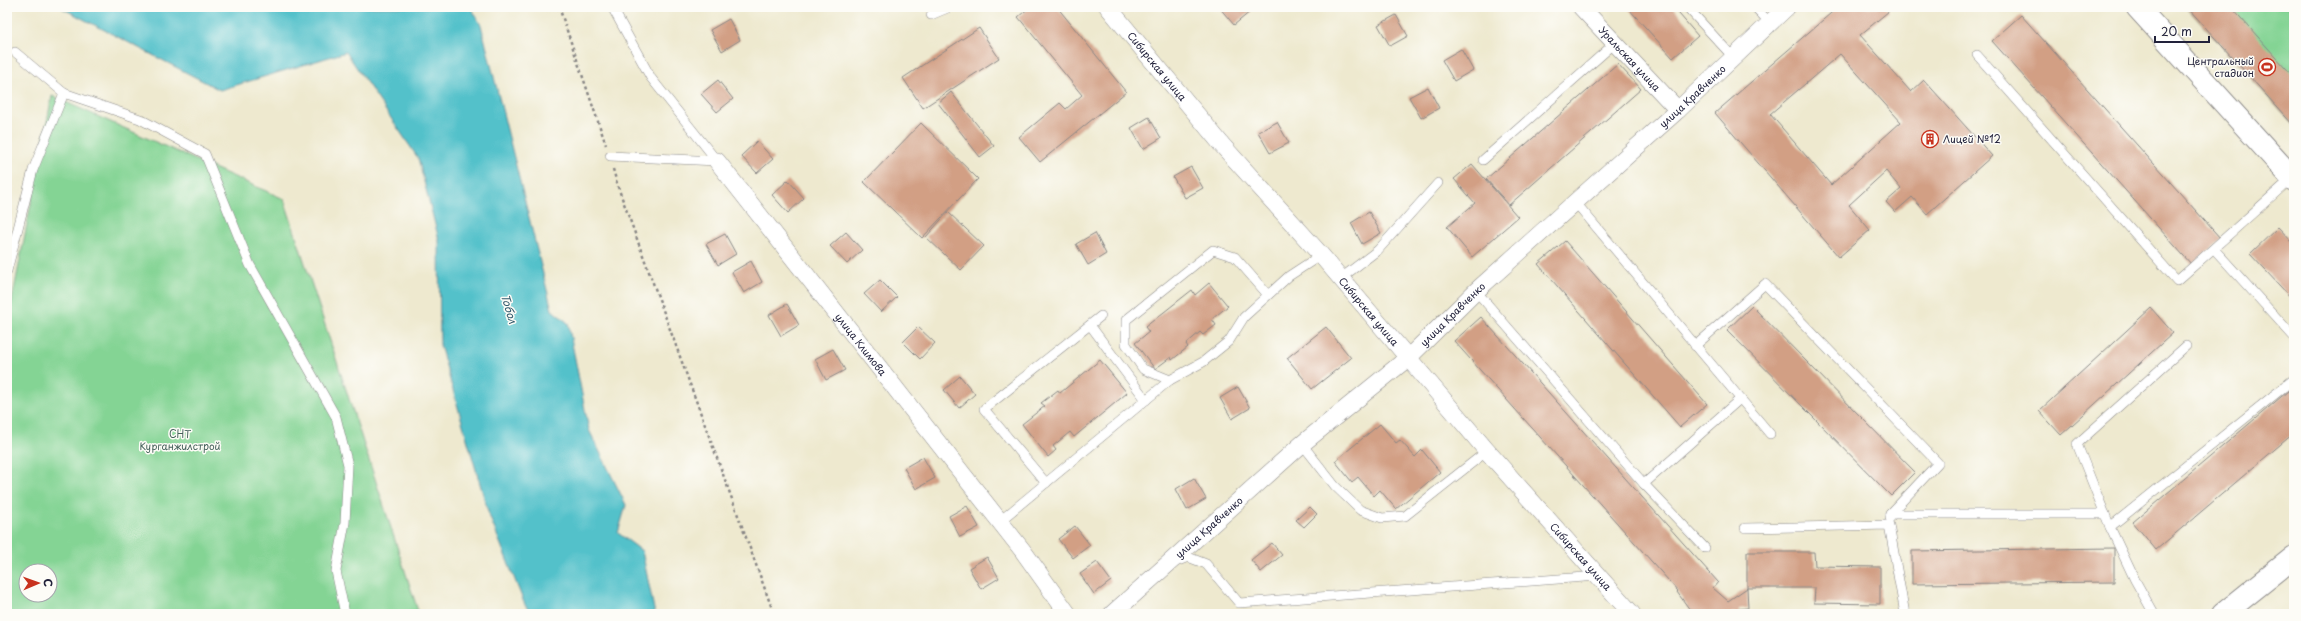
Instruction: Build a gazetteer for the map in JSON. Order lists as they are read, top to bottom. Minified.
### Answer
{"streets":{"street":["Уральская улица","Сибирская улица","улица Кравченко","улица Климова"]},"crossings":[["Уральская улица","улица Кравченко"],["Сибирская улица","улица Кравченко"]],"water":["Тобол"],"parks":["СНТ Курганжилстрой"],"places":{"sports":["Центральный стадион"],"building":["Лицей №12"]},"scale_bar":"20 m","north":"right"}
